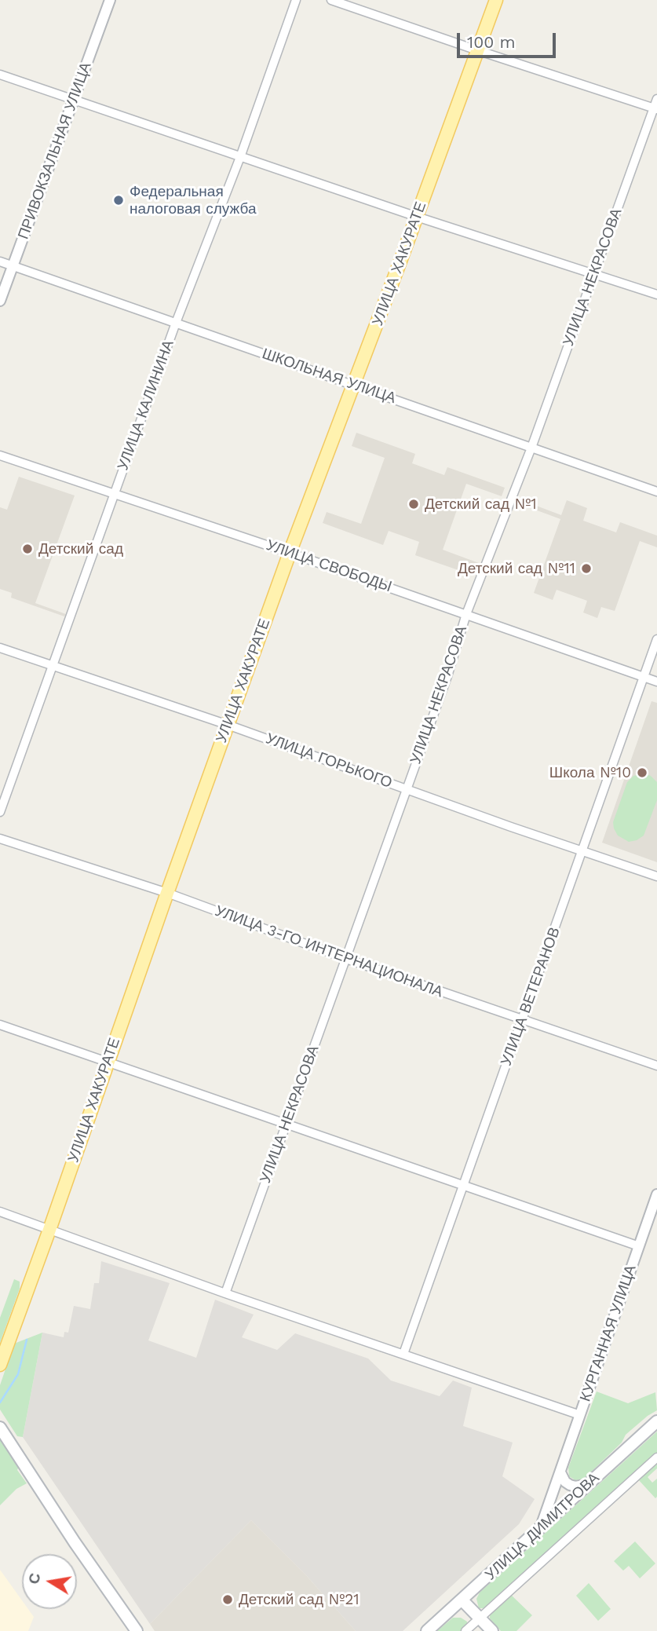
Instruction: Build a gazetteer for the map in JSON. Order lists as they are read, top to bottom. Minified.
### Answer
{"streets":{"main road":["УЛИЦА ХАКУРАТЕ","УЛИЦА ДИМИТРОВА"],"street":["ПРИВОКЗАЛЬНАЯ УЛИЦА","УЛИЦА НЕКРАСОВА","ШКОЛЬНАЯ УЛИЦА","УЛИЦА КАЛИНИНА","УЛИЦА СВОБОДЫ","УЛИЦА ГОРЬКОГО","УЛИЦА 3-ГО ИНТЕРНАЦИОНАЛА","УЛИЦА ВЕТЕРАНОВ","КУРГАННАЯ УЛИЦА"]},"crossings":[["ПРИВОКЗАЛЬНАЯ УЛИЦА","ШКОЛЬНАЯ УЛИЦА"],["УЛИЦА ХАКУРАТЕ","ШКОЛЬНАЯ УЛИЦА"],["УЛИЦА ХАКУРАТЕ","УЛИЦА СВОБОДЫ"],["УЛИЦА ХАКУРАТЕ","УЛИЦА ГОРЬКОГО"],["УЛИЦА ХАКУРАТЕ","УЛИЦА 3-ГО ИНТЕРНАЦИОНАЛА"],["УЛИЦА НЕКРАСОВА","ШКОЛЬНАЯ УЛИЦА"],["УЛИЦА НЕКРАСОВА","УЛИЦА СВОБОДЫ"],["УЛИЦА НЕКРАСОВА","УЛИЦА ГОРЬКОГО"],["УЛИЦА НЕКРАСОВА","УЛИЦА 3-ГО ИНТЕРНАЦИОНАЛА"],["ШКОЛЬНАЯ УЛИЦА","УЛИЦА КАЛИНИНА"],["УЛИЦА КАЛИНИНА","УЛИЦА СВОБОДЫ"],["УЛИЦА КАЛИНИНА","УЛИЦА ГОРЬКОГО"],["УЛИЦА СВОБОДЫ","УЛИЦА ВЕТЕРАНОВ"],["УЛИЦА ГОРЬКОГО","УЛИЦА ВЕТЕРАНОВ"],["УЛИЦА 3-ГО ИНТЕРНАЦИОНАЛА","УЛИЦА ВЕТЕРАНОВ"],["КУРГАННАЯ УЛИЦА","УЛИЦА ДИМИТРОВА"]],"places":["Федеральная налоговая служба","Детский сад №1","Детский сад","Детский сад №11","Школа №10","Детский сад №21"],"scale_bar":"100 m","north":"left"}
